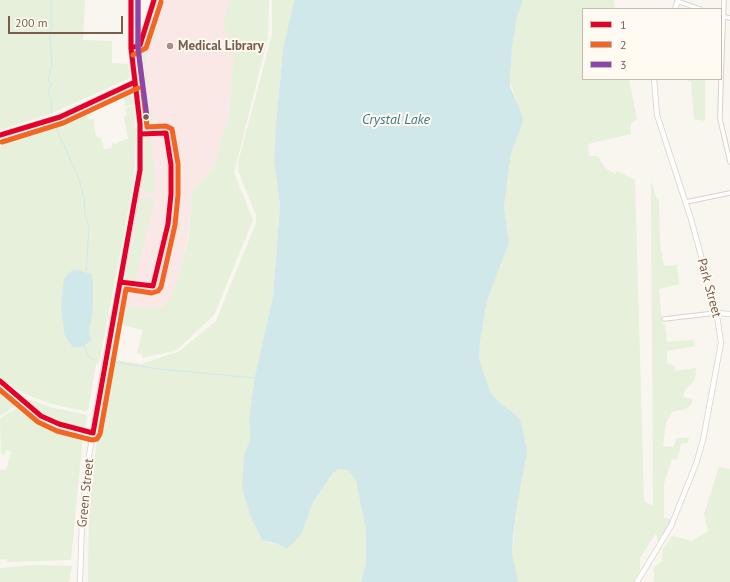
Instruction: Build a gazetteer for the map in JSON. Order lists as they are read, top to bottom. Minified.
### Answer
{"streets":{"street":["Park Street","Green Street"]},"water":["Crystal Lake"],"places":["Medical Library"],"lines":["transit line 1","transit line 2","transit line 3"],"legend":["1","2","3"],"scale_bar":"200 m"}
